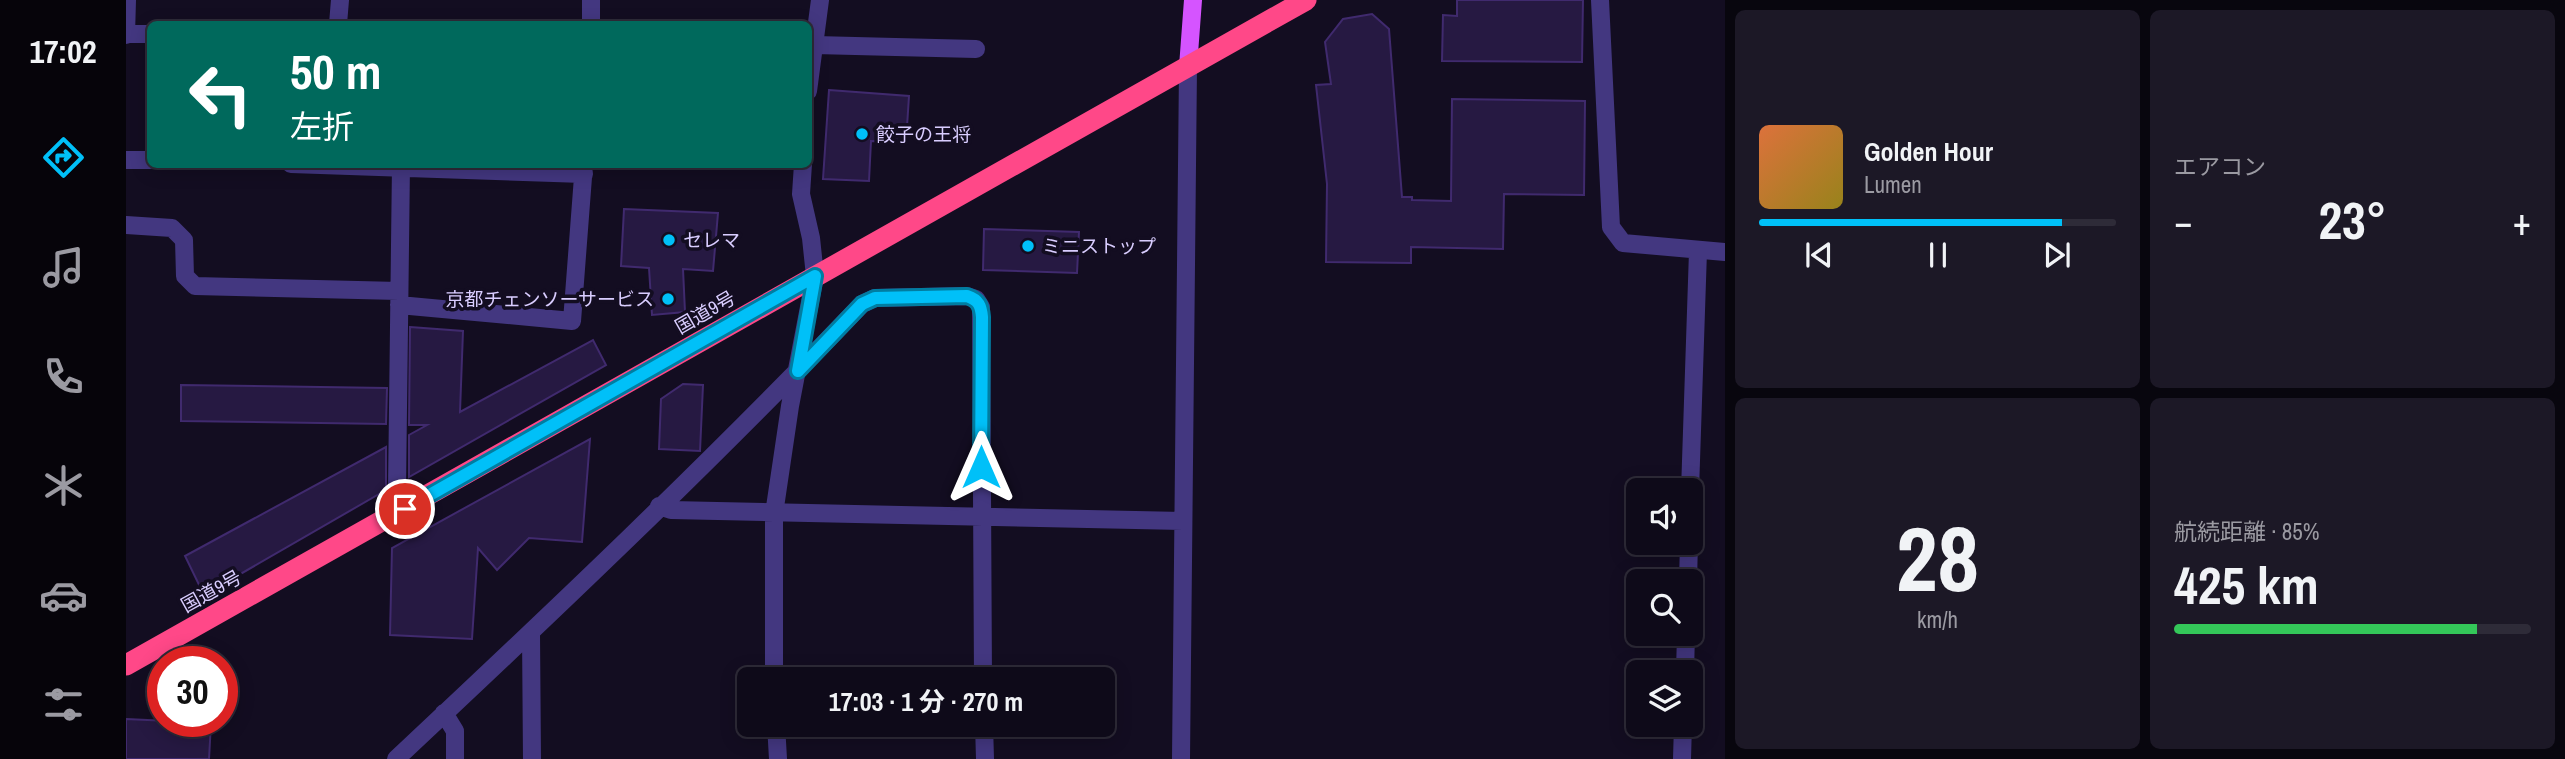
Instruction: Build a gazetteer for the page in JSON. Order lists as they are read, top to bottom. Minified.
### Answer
{"streets":{"highway":["国道9号"]},"places":["餃子の王将","セレマ","ミニストップ","京都チェンソーサービス"],"page":{"tabs":"17:02","tile":["エアコン",["28","km/h"],["航続距離 · 85%","425 km"]],"turn":["50 m","左折"],"song":["Golden Hour","Lumen"],"heat":["−","23°","+"],"limit":"30","trip":"17:03 · 1 分 · 270 m"}}
